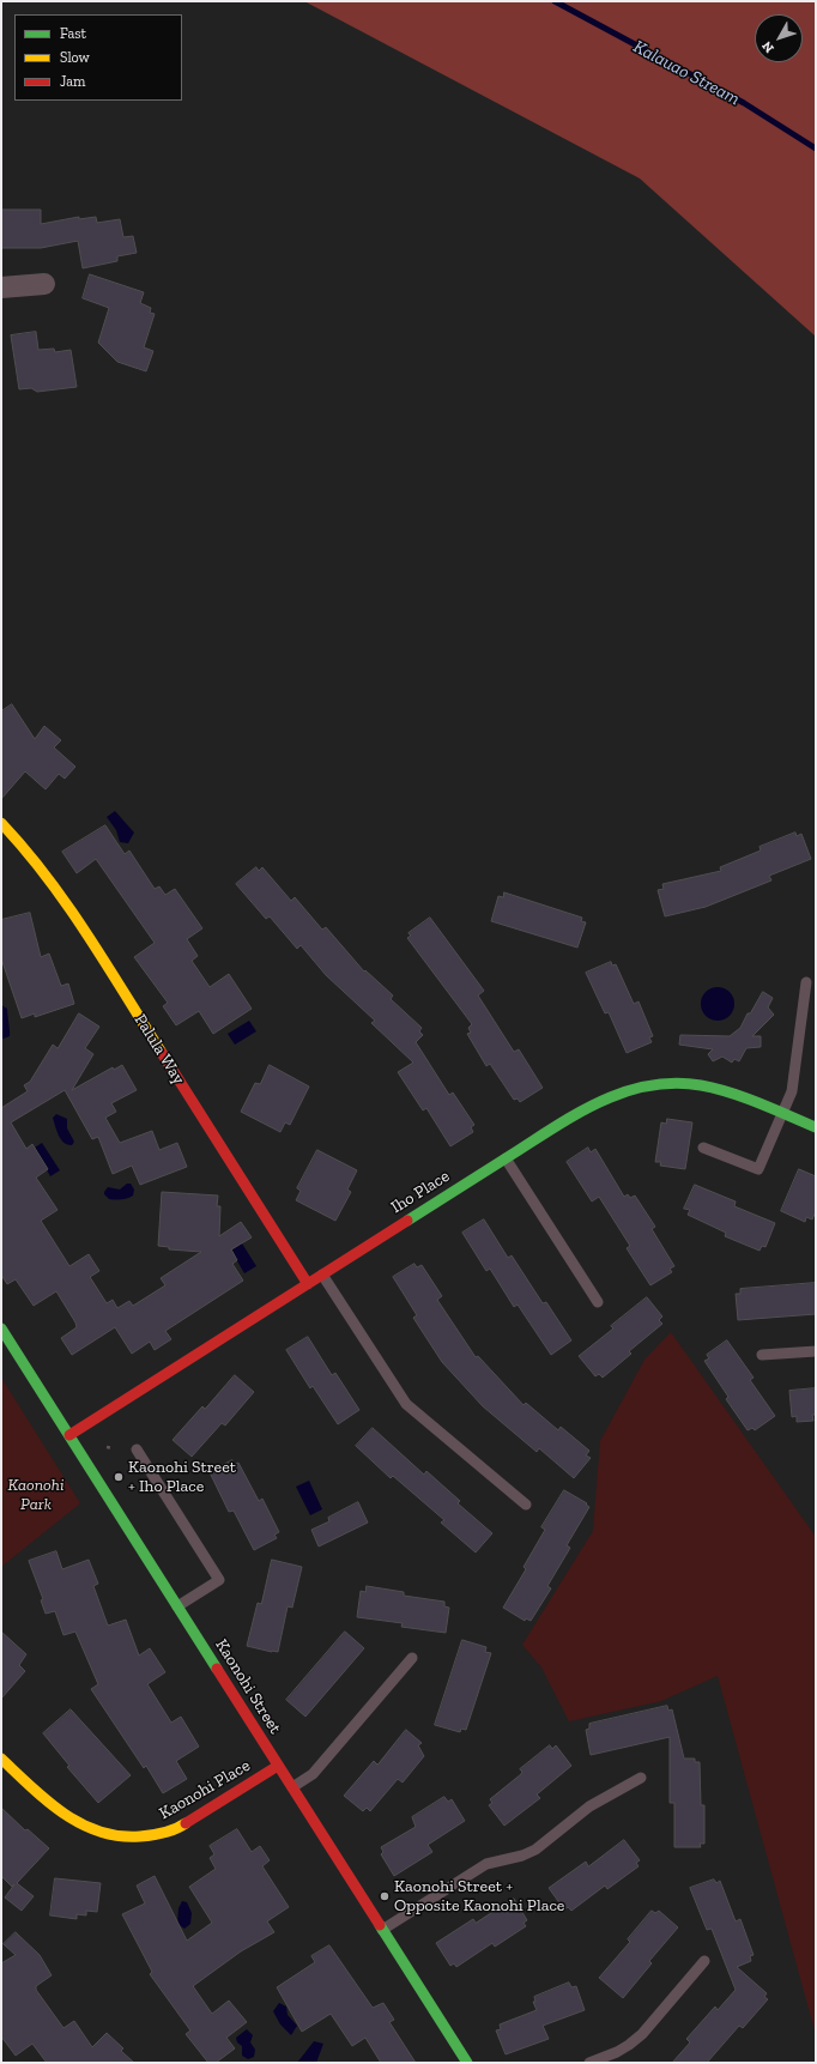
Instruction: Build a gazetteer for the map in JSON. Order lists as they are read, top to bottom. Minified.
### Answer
{"streets":{"street":["Palula Way","Iho Place","Kaonohi Street","Kaonohi Place"]},"crossings":[["Palula Way","Iho Place"],["Iho Place","Kaonohi Street"],["Kaonohi Street","Kaonohi Place"]],"water":["Kalauao Stream"],"parks":["Kaonohi Park"],"places":["Kaonohi Street + Iho Place","Kaonohi Street + Opposite Kaonohi Place"],"legend":["Fast","Slow","Jam"],"north":"bottom left"}
